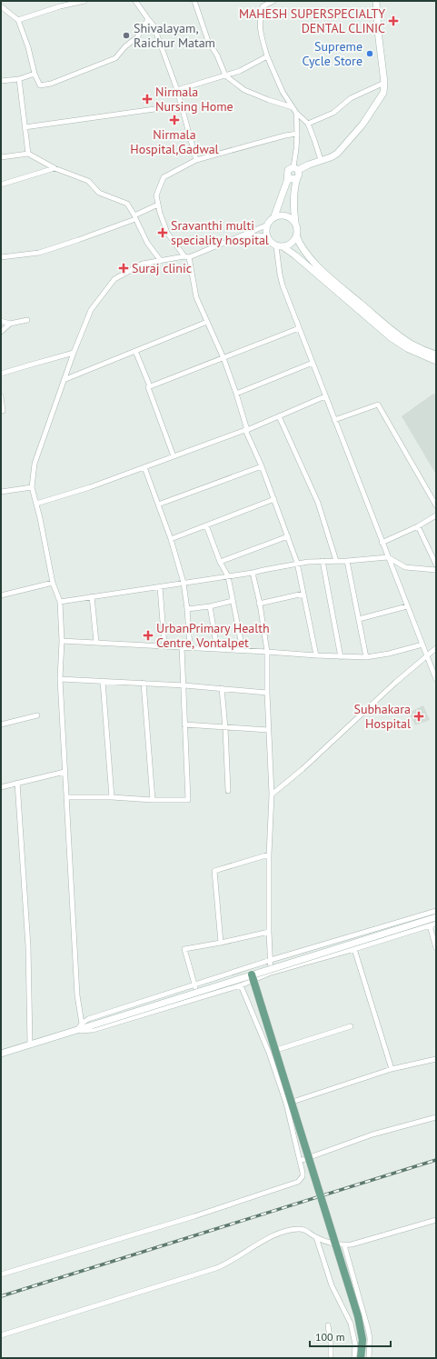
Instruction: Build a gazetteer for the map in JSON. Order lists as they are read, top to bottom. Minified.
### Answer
{"places":{"health":["MAHESH SUPERSPECIALTY DENTAL CLINIC","Nirmala Nursing Home","Nirmala Hospital,Gadwal","Sravanthi multi speciality hospital","Suraj clinic","UrbanPrimary Health Centre, Vontalpet","Subhakara Hospital"],"other":["Shivalayam, Raichur Matam","Supreme Cycle Store"]},"scale_bar":"100 m"}
